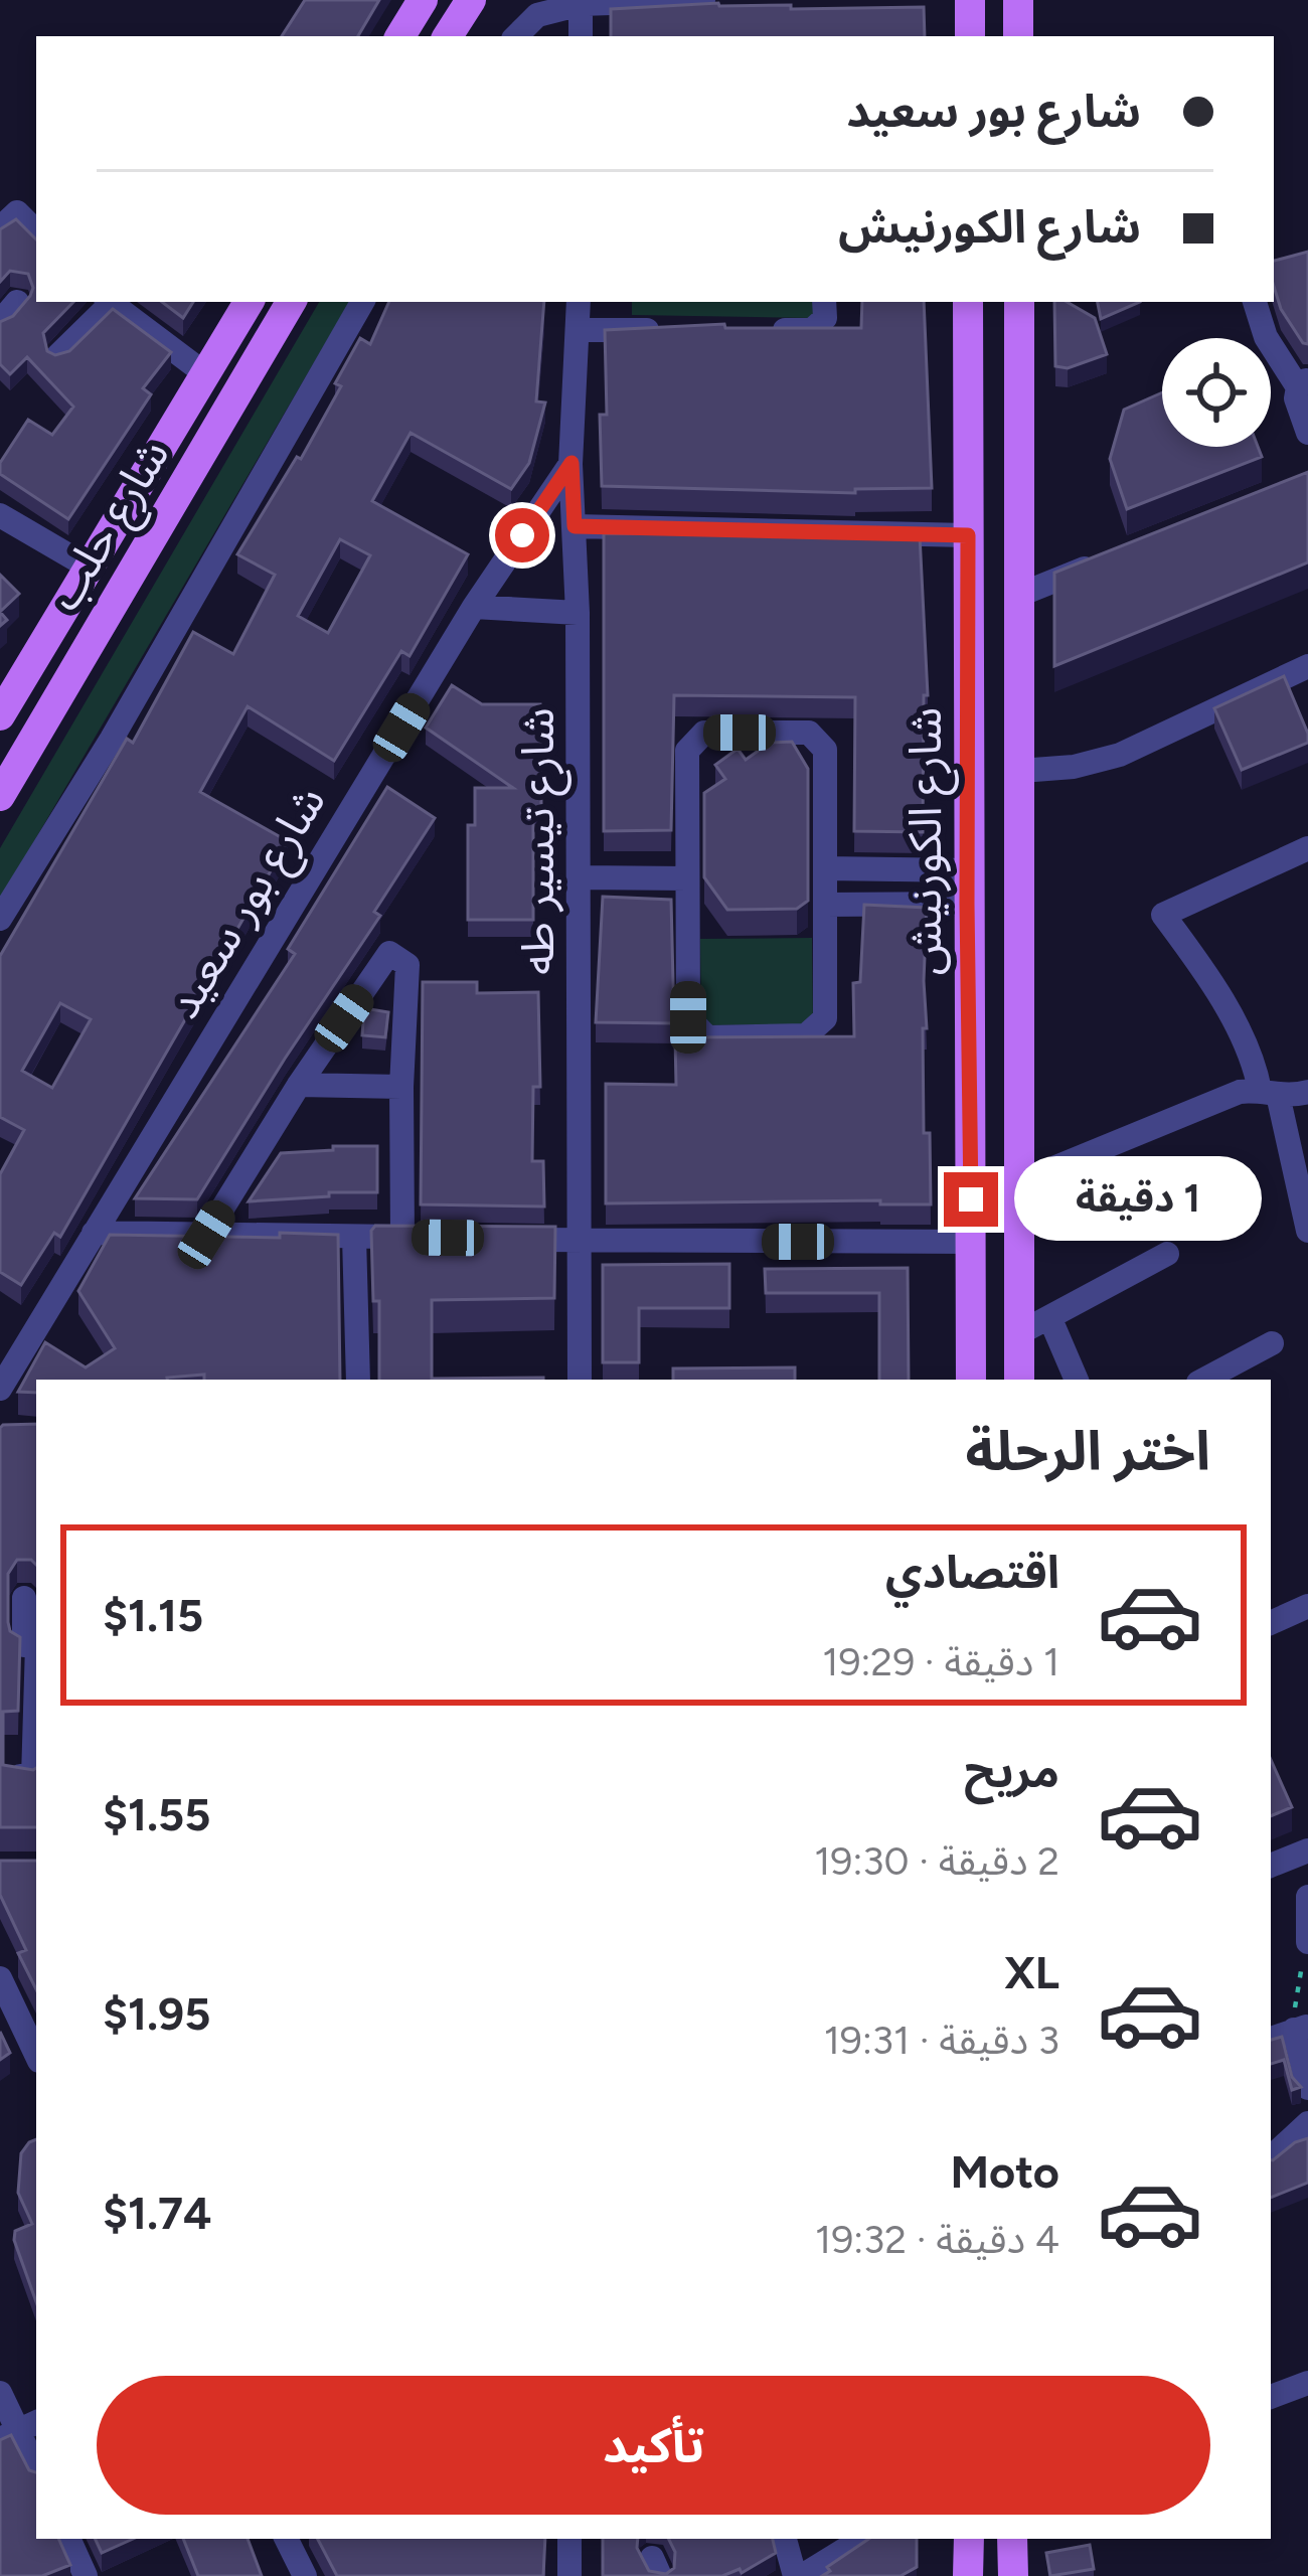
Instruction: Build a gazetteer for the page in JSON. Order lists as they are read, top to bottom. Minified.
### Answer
{"streets":{"main road":["شارع حلب","شارع الكورنيش"],"street":["شارع تيسير طه","شارع بور سعيد"]},"crossings":[["شارع تيسير طه","شارع بور سعيد"]],"page":{"banner":["شارع بور سعيد","شارع الكورنيش"],"bubble":"1 دقيقة","heading":"اختر الرحلة","list":[{"name":"اقتصادي","note":"1 دقيقة · 19:29","value":"$1.15"},{"name":"مريح","note":"2 دقيقة · 19:30","value":"$1.55"},{"name":"XL","note":"3 دقيقة · 19:31","value":"$1.95"},{"name":"Moto","note":"4 دقيقة · 19:32","value":"$1.74"}],"buttons":"تأكيد"}}
